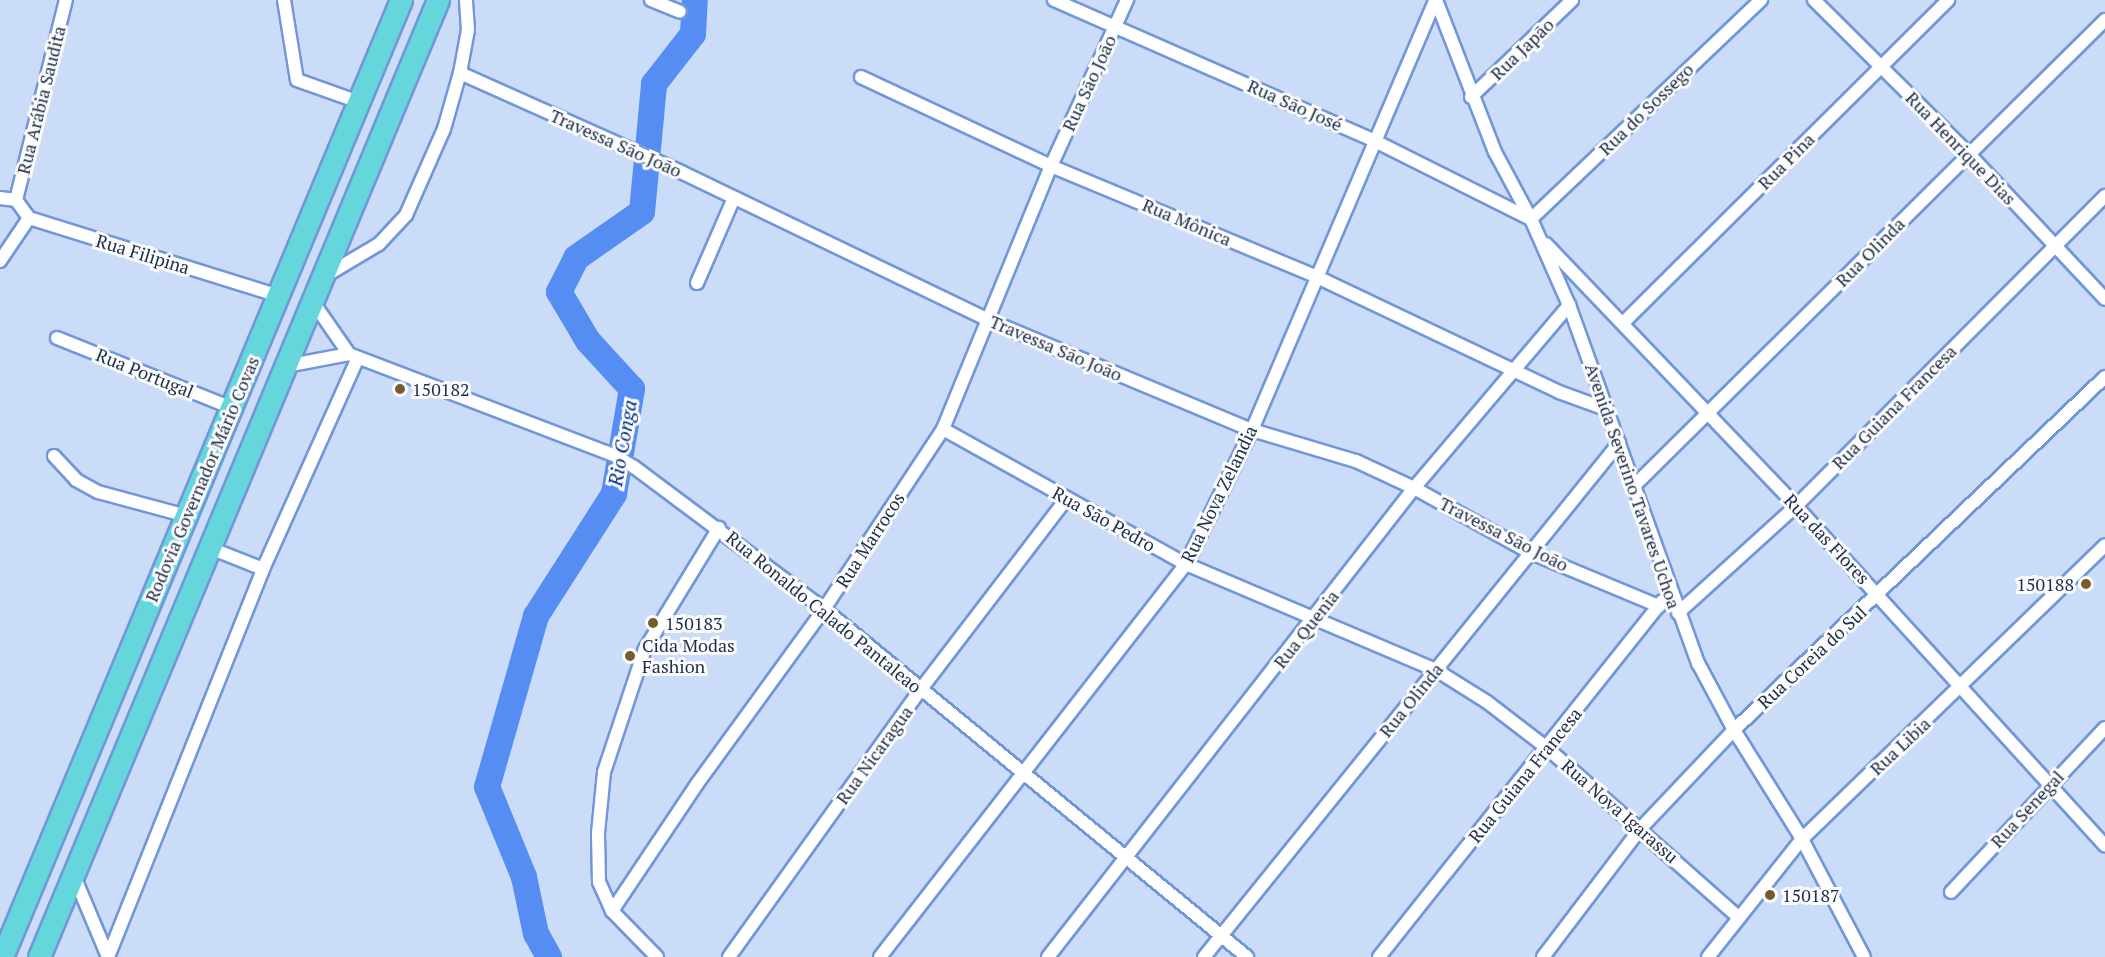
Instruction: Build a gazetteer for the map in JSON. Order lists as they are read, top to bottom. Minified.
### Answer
{"streets":{"highway":["Rodovia Governador Mário Covas"],"street":["Rua Japão","Rua São João","Rua Arábia Saudita","Rua São José","Rua do Sossego","Travessa São João","Rua Henrique Dias","Rua Pina","Rua Mônica","Rua Olinda","Rua Filipina","Rua Portugal","Rua Guiana Francesa","Avenida Severino Tavares Uchoa","Rua Nova Zelandia","Rua São Pedro","Rua das Flores","Rua Marrocos","Rua Ronaldo Calado Pantaleao","Rua Quenia","Rua Coreia do Sul","Rua Libia","Rua Nicaragua","Rua Senegal","Rua Nova Igarassu"]},"crossings":[["Rua Japão","Avenida Severino Tavares Uchoa"],["Rua São João","Rua São José"],["Rua São João","Rua Mônica"],["Rua São João","Rua Marrocos"],["Rua São José","Rua do Sossego"],["Rua São José","Avenida Severino Tavares Uchoa"],["Rua São José","Rua Nova Zelandia"],["Rua do Sossego","Avenida Severino Tavares Uchoa"],["Travessa São João","Rua Olinda"],["Travessa São João","Rua Guiana Francesa"],["Travessa São João","Rua Nova Zelandia"],["Travessa São João","Rua Marrocos"],["Travessa São João","Rua Quenia"],["Rua Henrique Dias","Rua Pina"],["Rua Henrique Dias","Rua Olinda"],["Rua Henrique Dias","Rua Guiana Francesa"],["Rua Pina","Rua das Flores"],["Rua Mônica","Avenida Severino Tavares Uchoa"],["Rua Mônica","Rua Nova Zelandia"],["Rua Mônica","Rua Marrocos"],["Rua Mônica","Rua Quenia"],["Rua Olinda","Avenida Severino Tavares Uchoa"],["Rua Olinda","Rua São Pedro"],["Rua Olinda","Rua das Flores"],["Rua Olinda","Rua Ronaldo Calado Pantaleao"],["Rua Olinda","Rua Nova Igarassu"],["Rua Filipina","Rodovia Governador Mário Covas"],["Rua Portugal","Rodovia Governador Mário Covas"],["Rua Guiana Francesa","Avenida Severino Tavares Uchoa"],["Rua Guiana Francesa","Rua das Flores"],["Rua Guiana Francesa","Rua Nova Igarassu"],["Avenida Severino Tavares Uchoa","Rua Nova Zelandia"],["Avenida Severino Tavares Uchoa","Rua das Flores"],["Avenida Severino Tavares Uchoa","Rua Quenia"],["Avenida Severino Tavares Uchoa","Rua Coreia do Sul"],["Avenida Severino Tavares Uchoa","Rua Libia"],["Rua Nova Zelandia","Rua São Pedro"],["Rua Nova Zelandia","Rua Ronaldo Calado Pantaleao"],["Rua São Pedro","Rua Marrocos"],["Rua São Pedro","Rua Quenia"],["Rua São Pedro","Rua Nicaragua"],["Rua São Pedro","Rua Nova Igarassu"],["Rua das Flores","Rua Coreia do Sul"],["Rua das Flores","Rua Libia"],["Rua das Flores","Rua Senegal"],["Rua Marrocos","Rua Ronaldo Calado Pantaleao"],["Rua Ronaldo Calado Pantaleao","Rua Quenia"],["Rua Ronaldo Calado Pantaleao","Rua Nicaragua"],["Rua Coreia do Sul","Rua Nova Igarassu"],["Rua Libia","Rua Nova Igarassu"]],"water":["Rio Conga"],"places":["150182","150188","150183","Cida Modas Fashion","150187"]}
